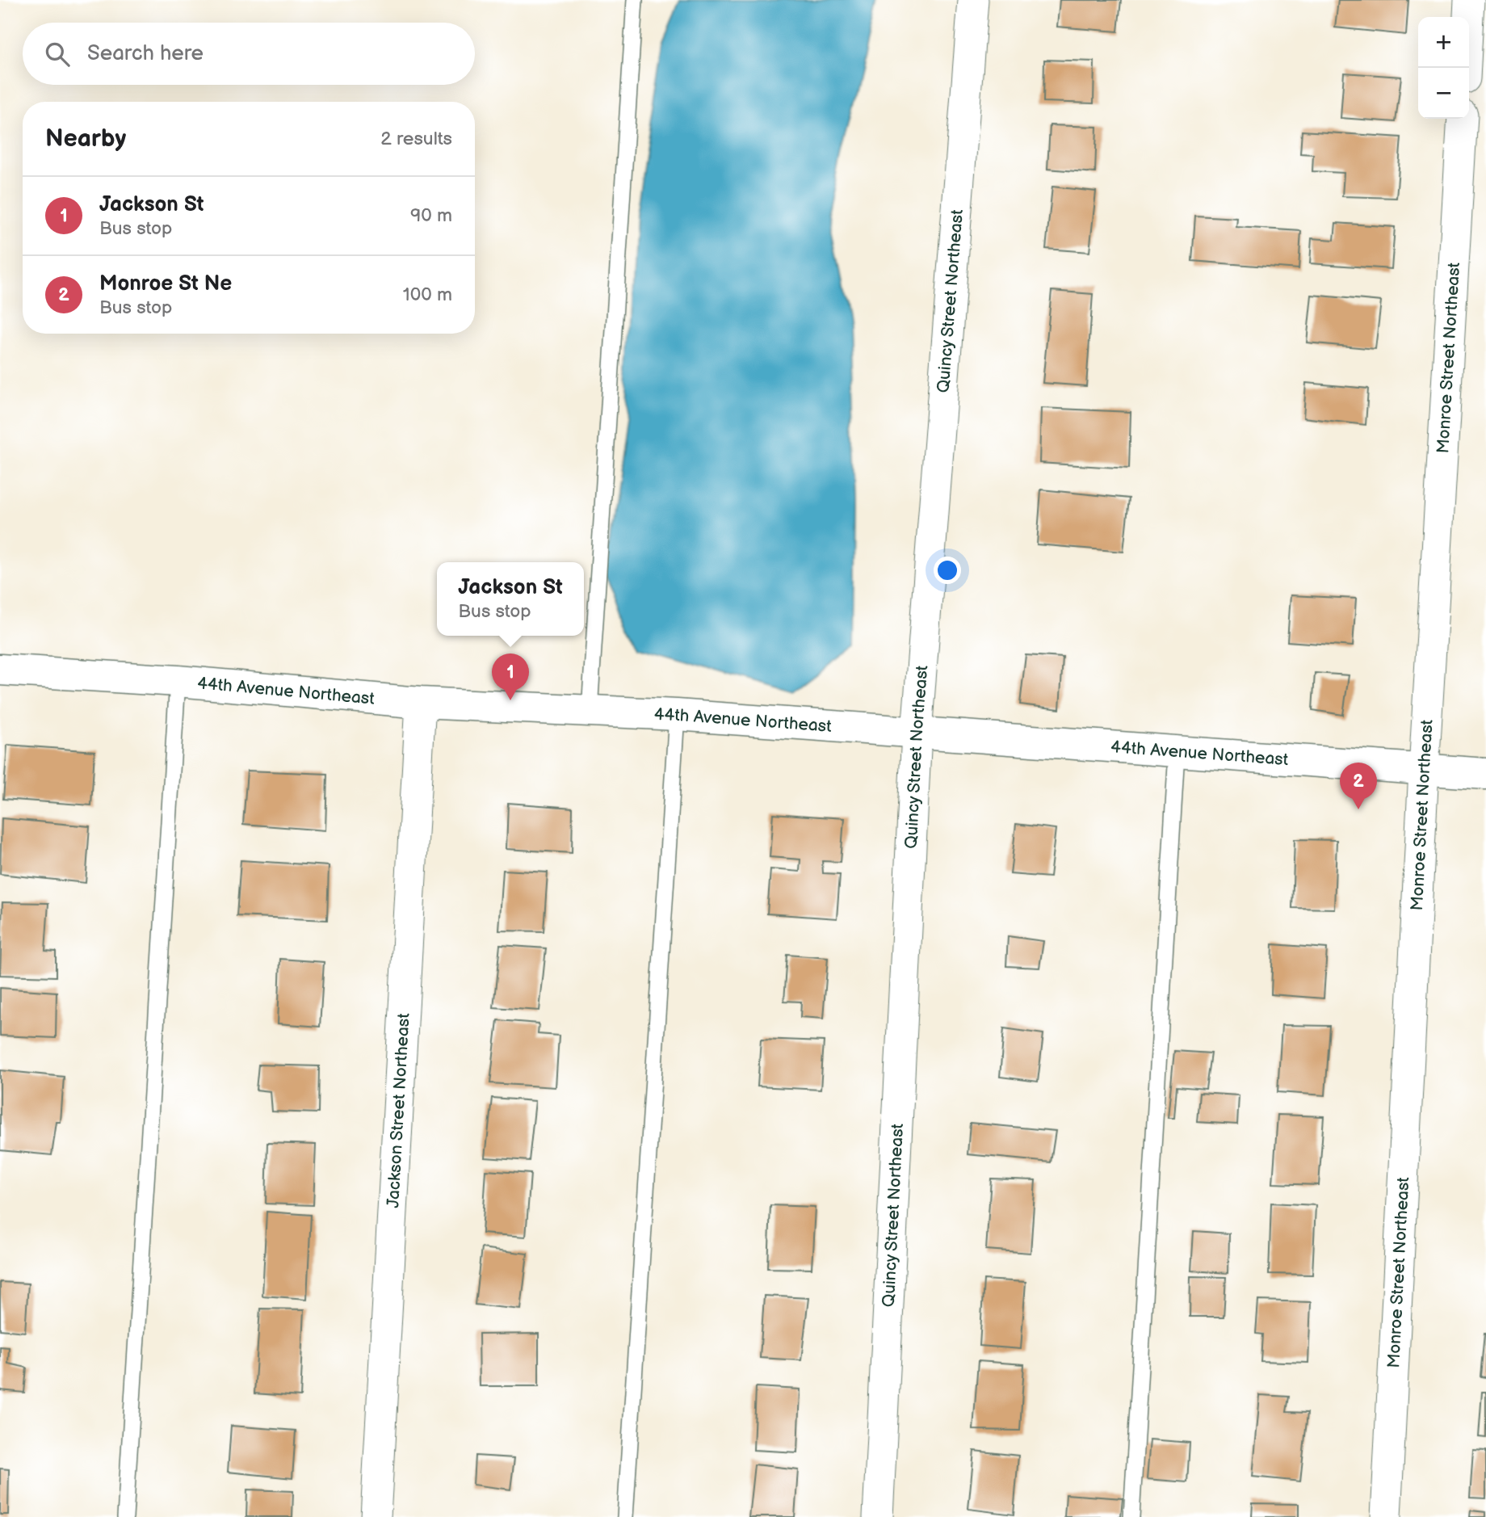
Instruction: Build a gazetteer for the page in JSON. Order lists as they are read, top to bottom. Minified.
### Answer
{"streets":{"street":["Quincy Street Northeast","Monroe Street Northeast","44th Avenue Northeast","Jackson Street Northeast"]},"crossings":[["Quincy Street Northeast","44th Avenue Northeast"],["Monroe Street Northeast","44th Avenue Northeast"],["44th Avenue Northeast","Jackson Street Northeast"]],"page":{"map_buttons":["+","−"],"search":"Search here","heading":["Nearby","2 results"],"list":[{"mark":"1","name":"Jackson St","note":"Bus stop","value":"90 m"},{"mark":"2","name":"Monroe St Ne","note":"Bus stop","value":"100 m"}],"popup":["Jackson St","Bus stop"],"pins":["1","2"]}}
